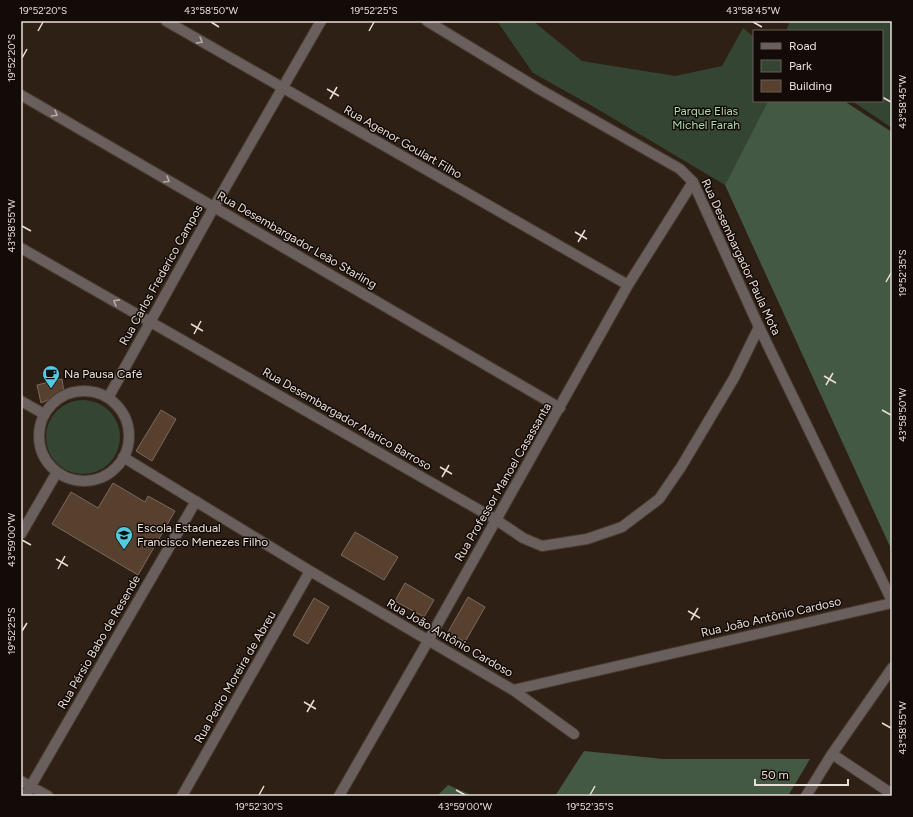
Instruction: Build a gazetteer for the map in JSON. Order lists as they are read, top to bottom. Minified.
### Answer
{"streets":{"street":["Rua Agenor Goulart Filho","Rua Desembargador Leão Starling","Rua Desembargador Paula Mota","Rua Carlos Frederico Campos","Rua Desembargador Alarico Barroso","Rua Professor Manoel Casassanta","Rua João Antônio Cardoso","Rua Pérsio Babo de Resende","Rua Pedro Moreira de Abreu"]},"crossings":[["Rua Agenor Goulart Filho","Rua Carlos Frederico Campos"],["Rua Agenor Goulart Filho","Rua Professor Manoel Casassanta"],["Rua Desembargador Leão Starling","Rua Carlos Frederico Campos"],["Rua Desembargador Leão Starling","Rua Professor Manoel Casassanta"],["Rua Desembargador Paula Mota","Rua Desembargador Alarico Barroso"],["Rua Desembargador Paula Mota","Rua Professor Manoel Casassanta"],["Rua Desembargador Paula Mota","Rua João Antônio Cardoso"],["Rua Carlos Frederico Campos","Rua Desembargador Alarico Barroso"],["Rua Carlos Frederico Campos","Rua João Antônio Cardoso"],["Rua Desembargador Alarico Barroso","Rua Professor Manoel Casassanta"],["Rua Professor Manoel Casassanta","Rua João Antônio Cardoso"],["Rua João Antônio Cardoso","Rua Pérsio Babo de Resende"],["Rua João Antônio Cardoso","Rua Pedro Moreira de Abreu"]],"one_way":["Rua Desembargador Leão Starling"],"parks":["Parque Elias Michel Farah"],"places":{"cafe":["Na Pausa Café"],"school or university":["Escola Estadual Francisco Menezes Filho"]},"legend":["Road","Park","Building"],"scale_bar":"50 m","coordinates":["19°52'20\"S","43°58'50\"W","19°52'25\"S","43°58'45\"W","43°58'55\"W","19°52'35\"S","43°59'00\"W","19°52'30\"S"]}
